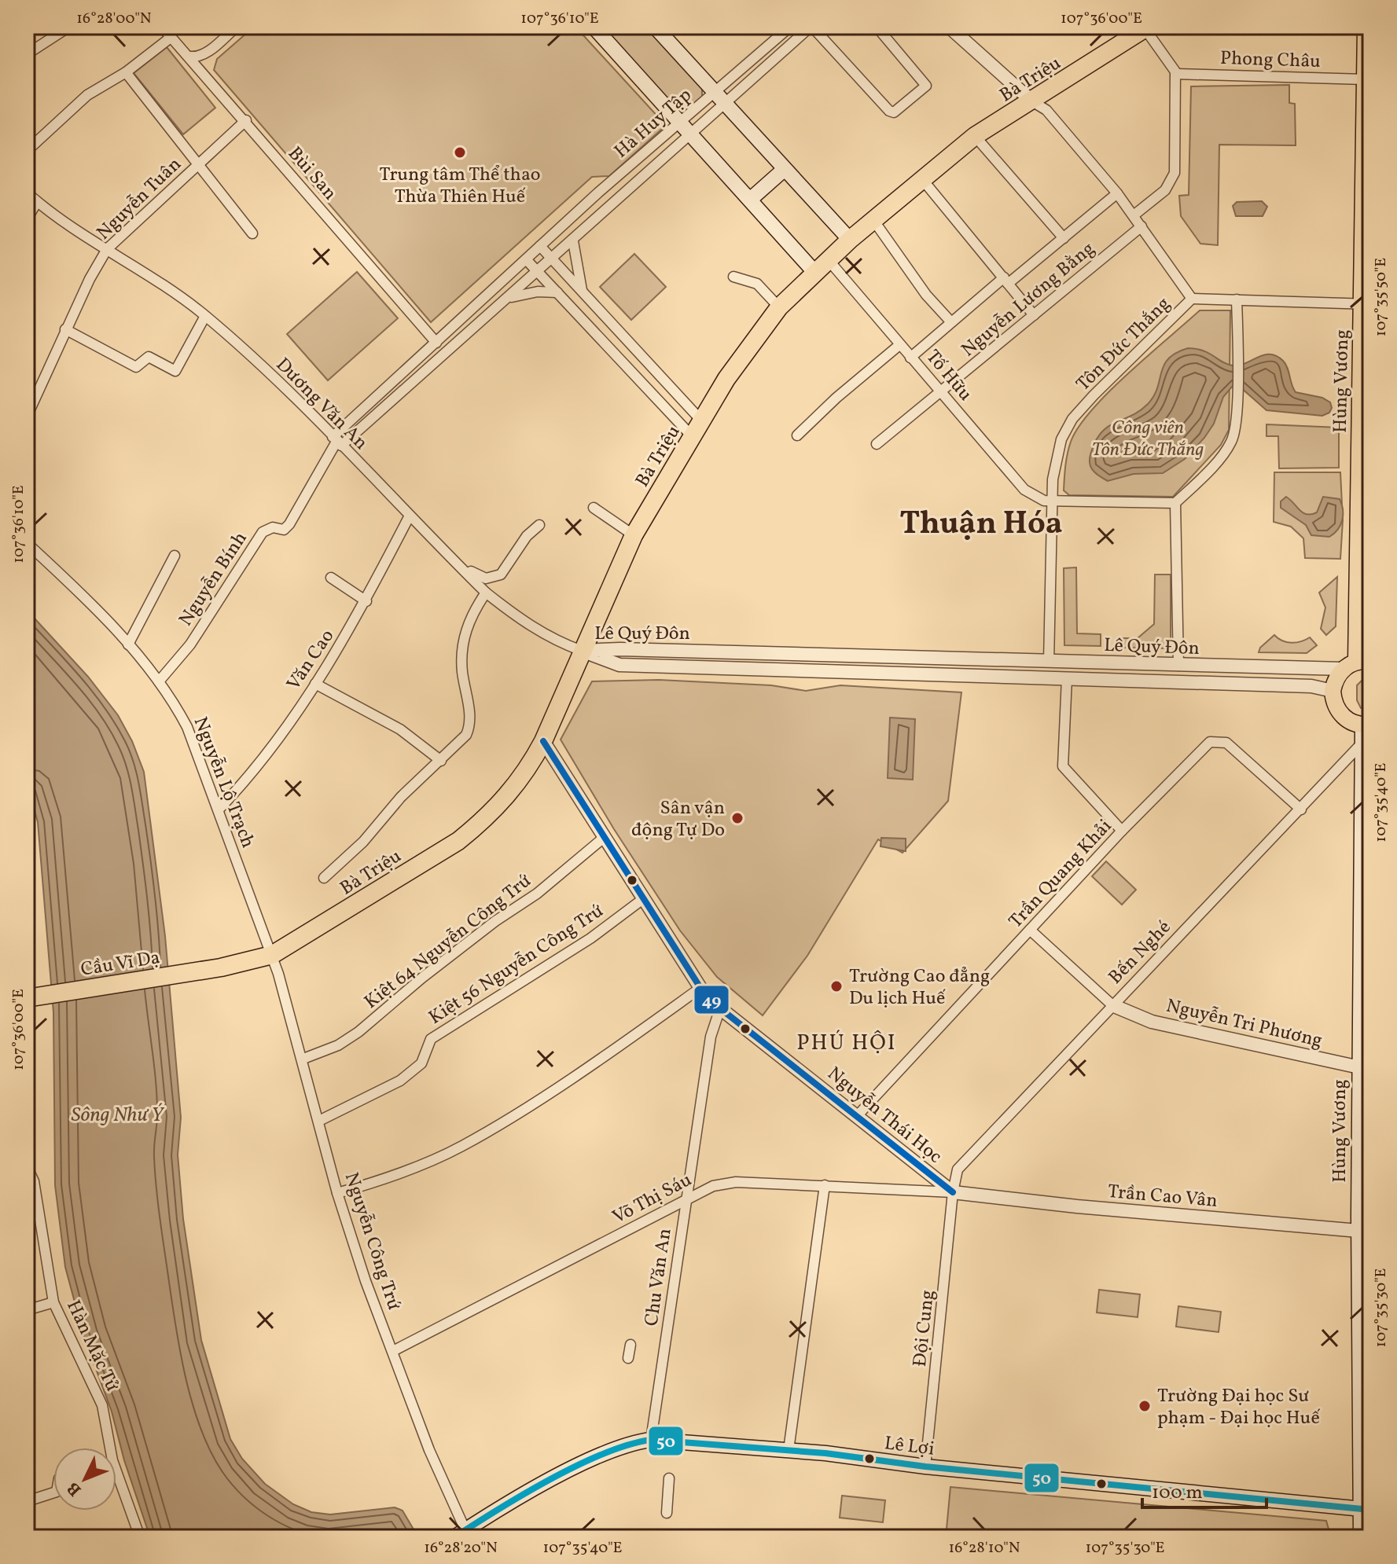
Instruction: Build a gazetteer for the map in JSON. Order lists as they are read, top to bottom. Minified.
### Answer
{"streets":{"highway":["Bà Triệu","Cầu Vĩ Dạ"],"main road":["Hùng Vương","Lê Lợi"],"street":["Phong Châu","Hà Huy Tập","Bùi San","Nguyễn Tuân","Nguyễn Lương Bằng","Tôn Đức Thắng","Tố Hữu","Dương Văn An","Nguyễn Bính","Lê Quý Đôn","Văn Cao","Nguyễn Lộ Trạch","Trần Quang Khải","Kiệt 64 Nguyễn Công Trứ","Bến Nghé","Kiệt 56 Nguyễn Công Trứ","Nguyễn Tri Phương","Nguyễn Thái Học","Trần Cao Vân","Võ Thị Sáu","Nguyễn Công Trứ","Chu Văn An","Đội Cung","Hàn Mặc Tử"]},"crossings":[["Phong Châu","Hùng Vương"],["Bà Triệu","Tôn Đức Thắng"],["Bà Triệu","Tố Hữu"],["Bà Triệu","Dương Văn An"],["Bà Triệu","Lê Quý Đôn"],["Bà Triệu","Nguyễn Lộ Trạch"],["Bà Triệu","Cầu Vĩ Dạ"],["Bà Triệu","Nguyễn Thái Học"],["Bà Triệu","Nguyễn Công Trứ"],["Hà Huy Tập","Bùi San"],["Hà Huy Tập","Dương Văn An"],["Hà Huy Tập","Nguyễn Bính"],["Bùi San","Nguyễn Tuân"],["Nguyễn Tuân","Dương Văn An"],["Nguyễn Lương Bằng","Tôn Đức Thắng"],["Nguyễn Lương Bằng","Tố Hữu"],["Tôn Đức Thắng","Tố Hữu"],["Tôn Đức Thắng","Lê Quý Đôn"],["Hùng Vương","Lê Quý Đôn"],["Hùng Vương","Bến Nghé"],["Hùng Vương","Nguyễn Tri Phương"],["Hùng Vương","Trần Cao Vân"],["Hùng Vương","Lê Lợi"],["Dương Văn An","Nguyễn Bính"],["Dương Văn An","Lê Quý Đôn"],["Dương Văn An","Văn Cao"],["Nguyễn Bính","Nguyễn Lộ Trạch"],["Văn Cao","Nguyễn Lộ Trạch"],["Nguyễn Lộ Trạch","Nguyễn Công Trứ"],["Trần Quang Khải","Bến Nghé"],["Trần Quang Khải","Nguyễn Thái Học"],["Kiệt 64 Nguyễn Công Trứ","Nguyễn Thái Học"],["Kiệt 64 Nguyễn Công Trứ","Nguyễn Công Trứ"],["Bến Nghé","Nguyễn Tri Phương"],["Bến Nghé","Nguyễn Thái Học"],["Bến Nghé","Trần Cao Vân"],["Bến Nghé","Võ Thị Sáu"],["Bến Nghé","Đội Cung"],["Kiệt 56 Nguyễn Công Trứ","Nguyễn Thái Học"],["Kiệt 56 Nguyễn Công Trứ","Nguyễn Công Trứ"],["Nguyễn Thái Học","Trần Cao Vân"],["Nguyễn Thái Học","Võ Thị Sáu"],["Nguyễn Thái Học","Chu Văn An"],["Nguyễn Thái Học","Đội Cung"],["Trần Cao Vân","Võ Thị Sáu"],["Trần Cao Vân","Đội Cung"],["Võ Thị Sáu","Nguyễn Công Trứ"],["Võ Thị Sáu","Chu Văn An"],["Võ Thị Sáu","Đội Cung"],["Nguyễn Công Trứ","Lê Lợi"],["Chu Văn An","Lê Lợi"],["Đội Cung","Lê Lợi"]],"districts":["Thuận Hóa","PHÚ HỘI"],"water":["Sông Như Ý"],"parks":["Công viên Tôn Đức Thắng"],"places":["Trung tâm Thể thao Thừa Thiên Huế","Sân vận động Tự Do","Trường Cao đẳng Du lịch Huế","Trường Đại học Sư phạm - Đại học Huế"],"lines":["transit line 49","transit line 50"],"scale_bar":"100 m","north":"bottom left","coordinates":["16°28'00\"N","107°36'10\"E","107°36'00\"E","107°35'50\"E","107°35'40\"E","107°35'30\"E","16°28'20\"N","16°28'10\"N"]}
